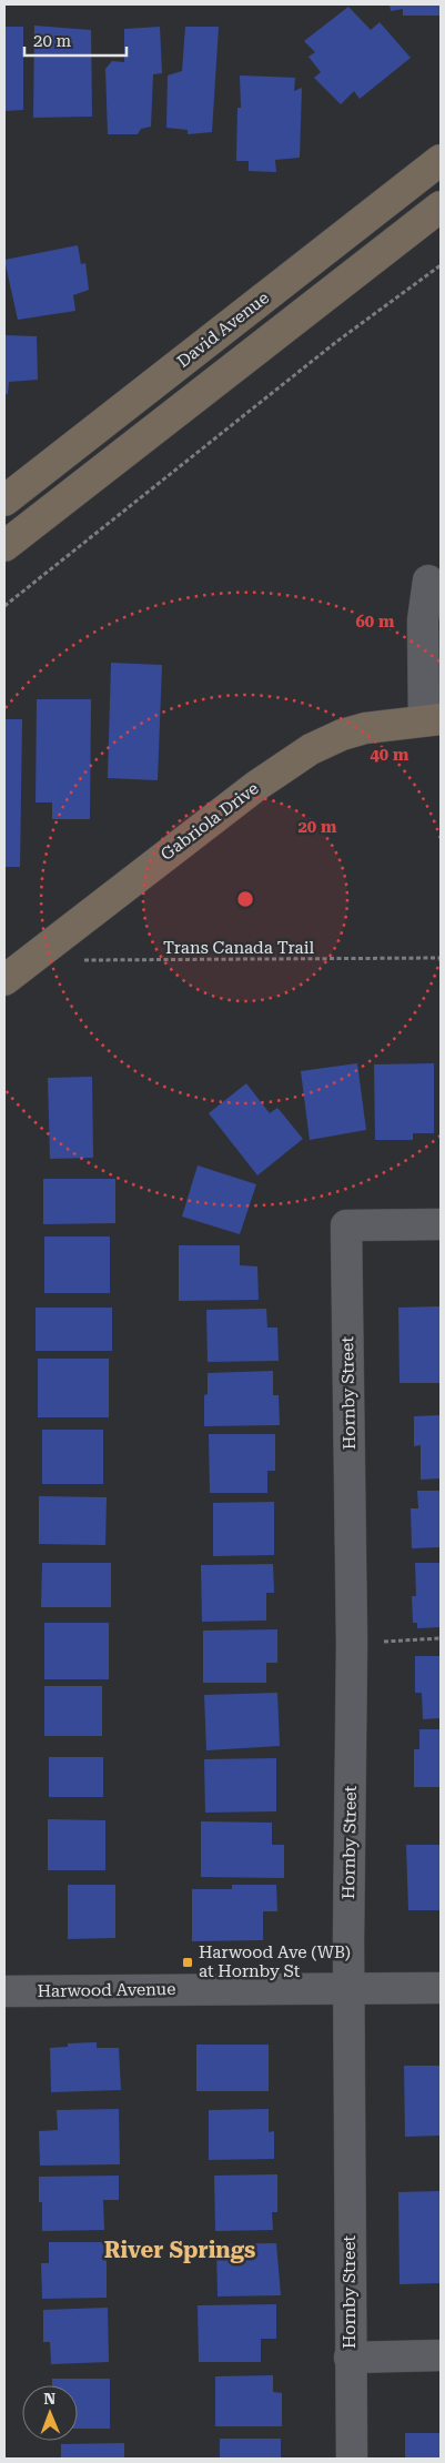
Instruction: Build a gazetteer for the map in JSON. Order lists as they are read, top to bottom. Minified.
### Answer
{"streets":{"main road":["David Avenue","Gabriola Drive"],"street":["Hornby Street","Harwood Avenue"],"path":["Trans Canada Trail"]},"crossings":[["Gabriola Drive","Trans Canada Trail"],["Hornby Street","Harwood Avenue"]],"districts":["River Springs"],"places":{"transit":["Harwood Ave (WB) at Hornby St"]},"scale_bar":"20 m","north":"top","rings":["60 m","40 m","20 m"]}
